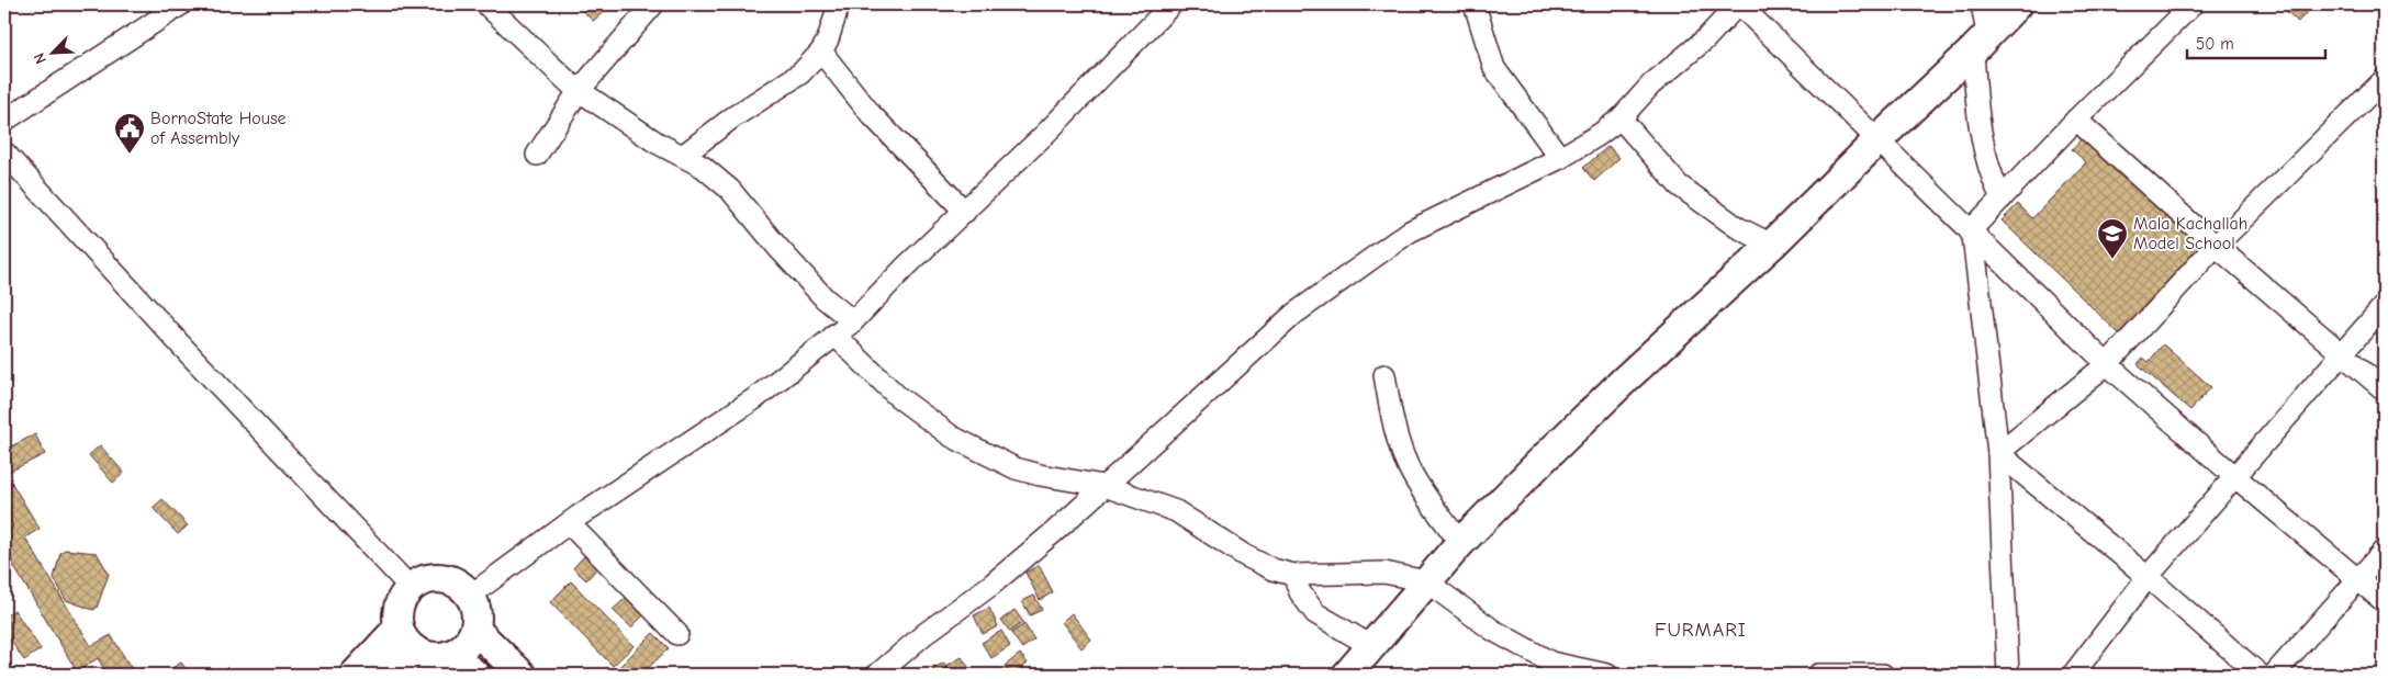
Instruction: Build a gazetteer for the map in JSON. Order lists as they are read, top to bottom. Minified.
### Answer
{"districts":["FURMARI"],"places":{"public building":["BornoState House of Assembly"],"school or university":["Mala Kachallah Model School"]},"scale_bar":"50 m","north":"bottom left"}
